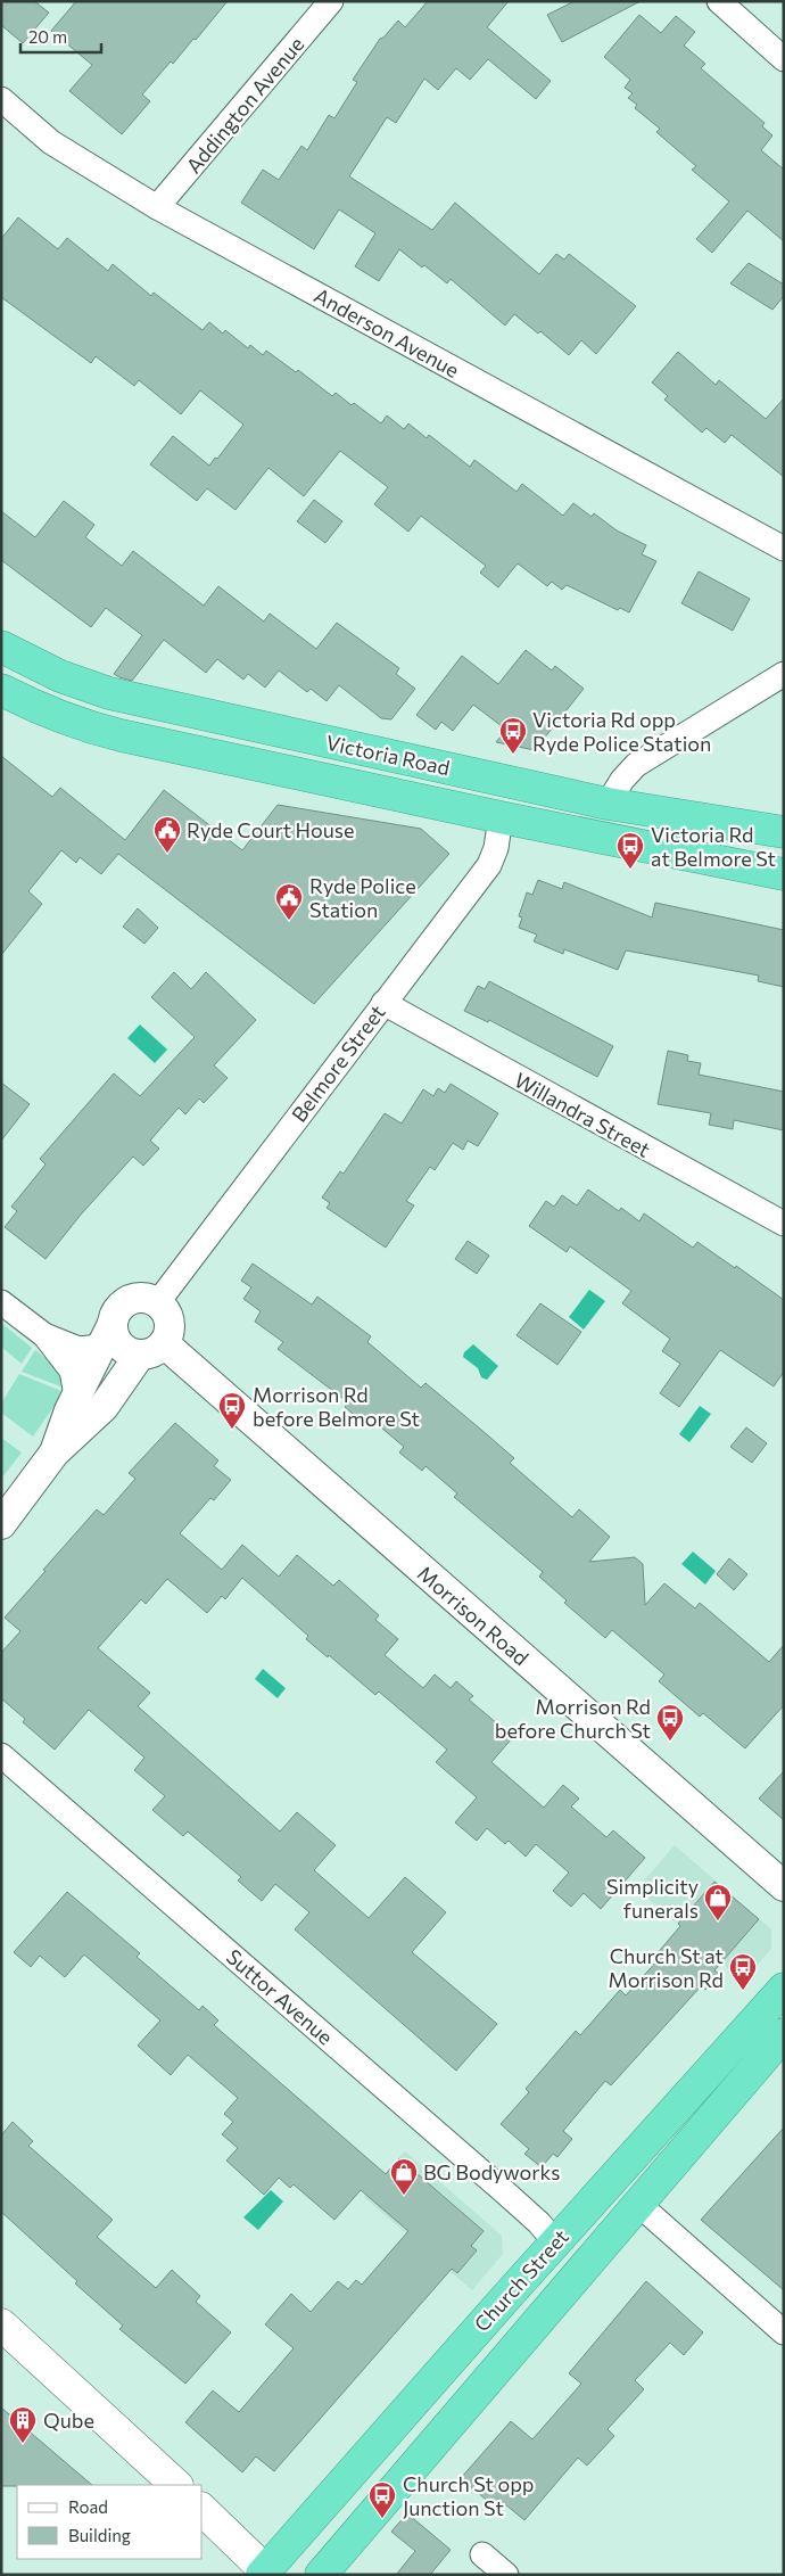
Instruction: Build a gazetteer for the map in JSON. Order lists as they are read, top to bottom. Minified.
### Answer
{"streets":{"highway":["Victoria Road","Church Street"],"street":["Addington Avenue","Anderson Avenue","Belmore Street","Willandra Street","Morrison Road","Suttor Avenue"]},"crossings":[["Addington Avenue","Anderson Avenue"],["Victoria Road","Belmore Street"],["Belmore Street","Willandra Street"],["Suttor Avenue","Church Street"]],"places":{"bus stop":["Victoria Rd opp Ryde Police Station","Victoria Rd at Belmore St","Morrison Rd before Belmore St","Morrison Rd before Church St","Church St at Morrison Rd","Church St opp Junction St"],"public building":["Ryde Court House","Ryde Police Station"],"shop":["Simplicity funerals","BG Bodyworks"],"building":["Qube"]},"legend":["Road","Building"],"scale_bar":"20 m"}
